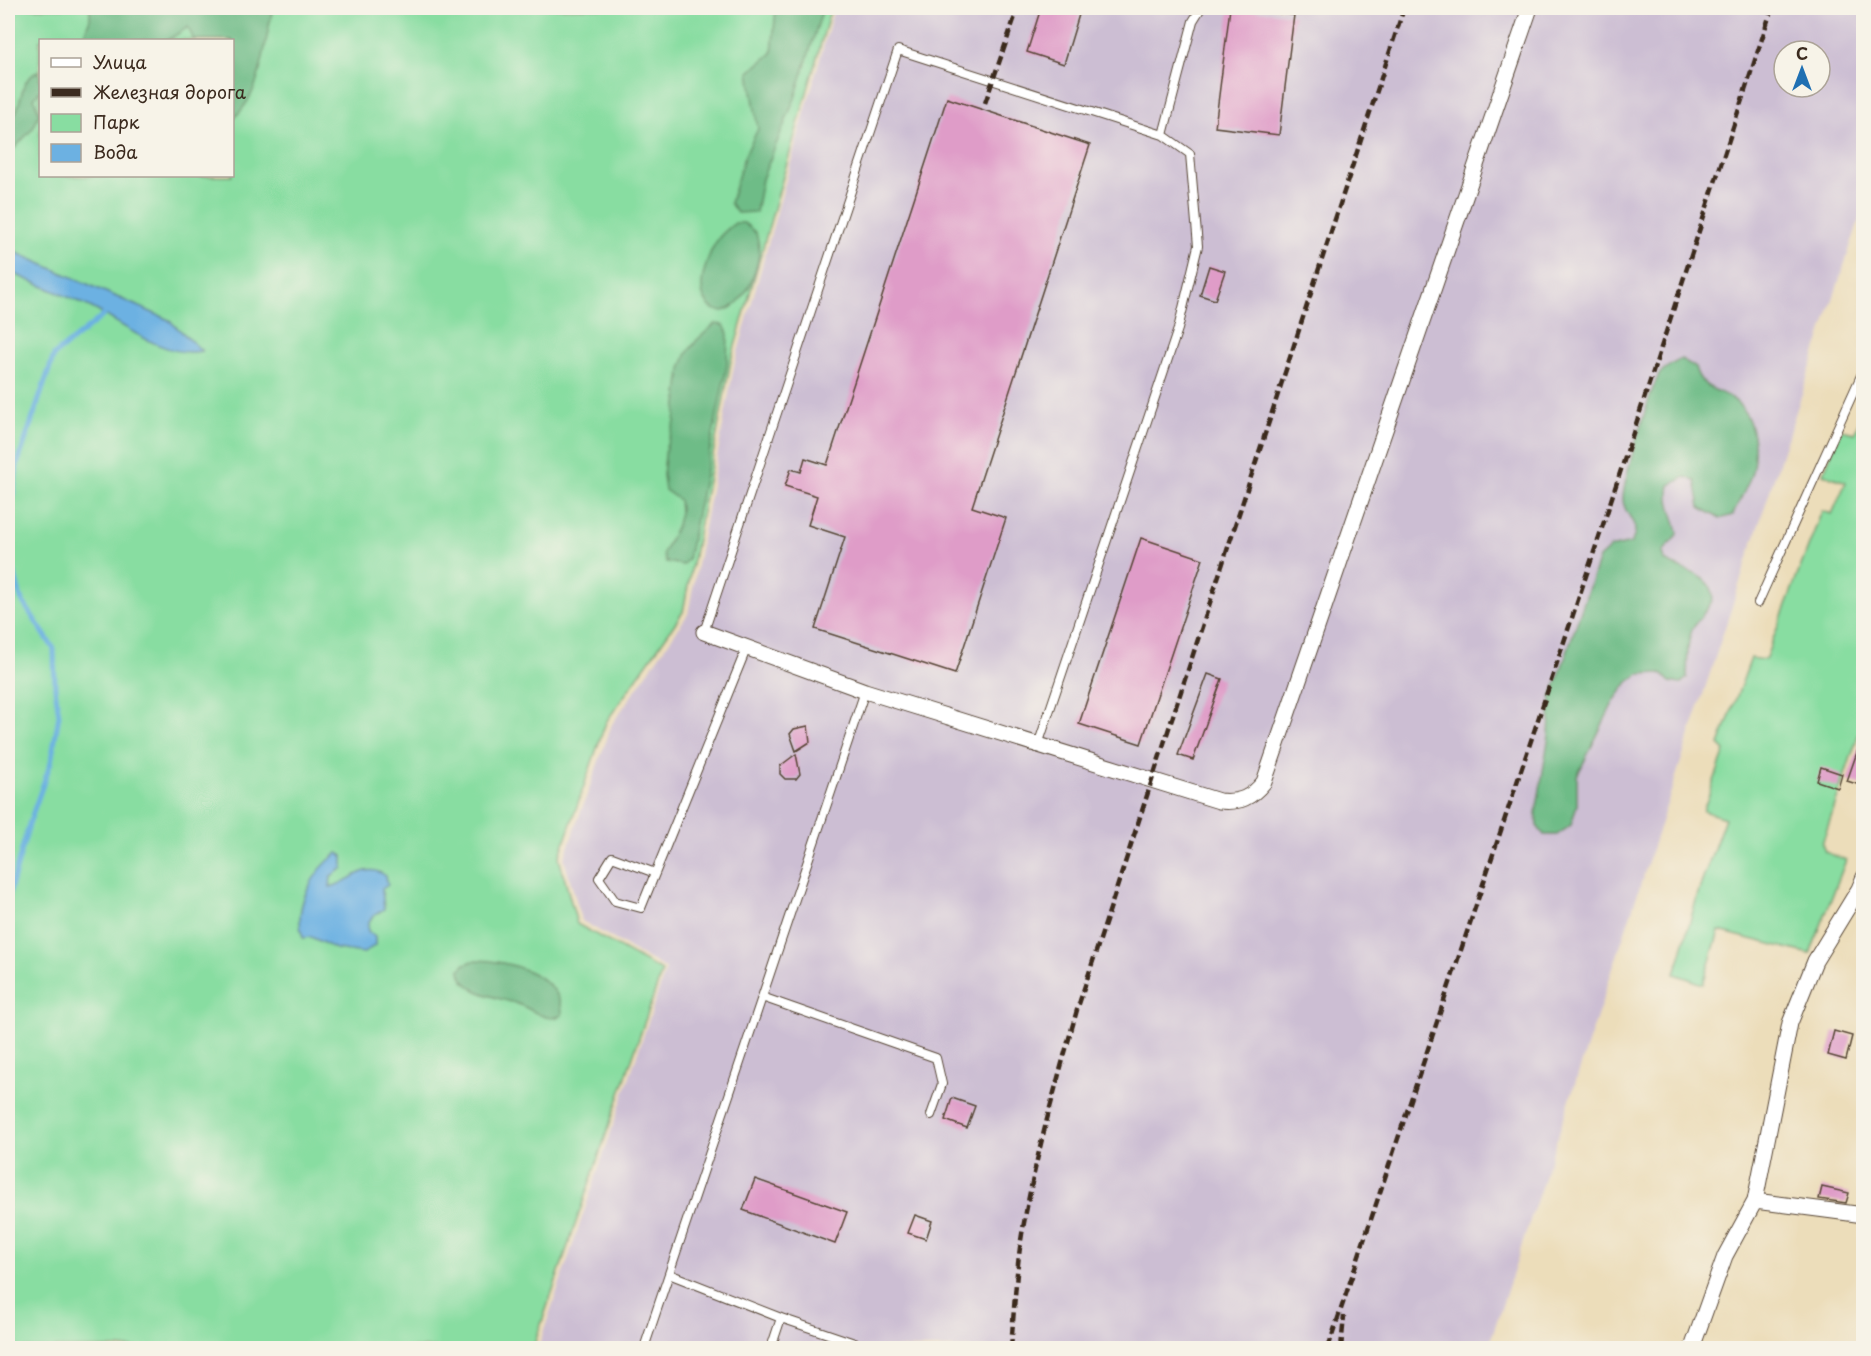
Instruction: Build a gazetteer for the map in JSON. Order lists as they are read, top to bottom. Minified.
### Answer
{"legend":["Улица","Железная дорога","Парк","Вода"],"north":"top"}
